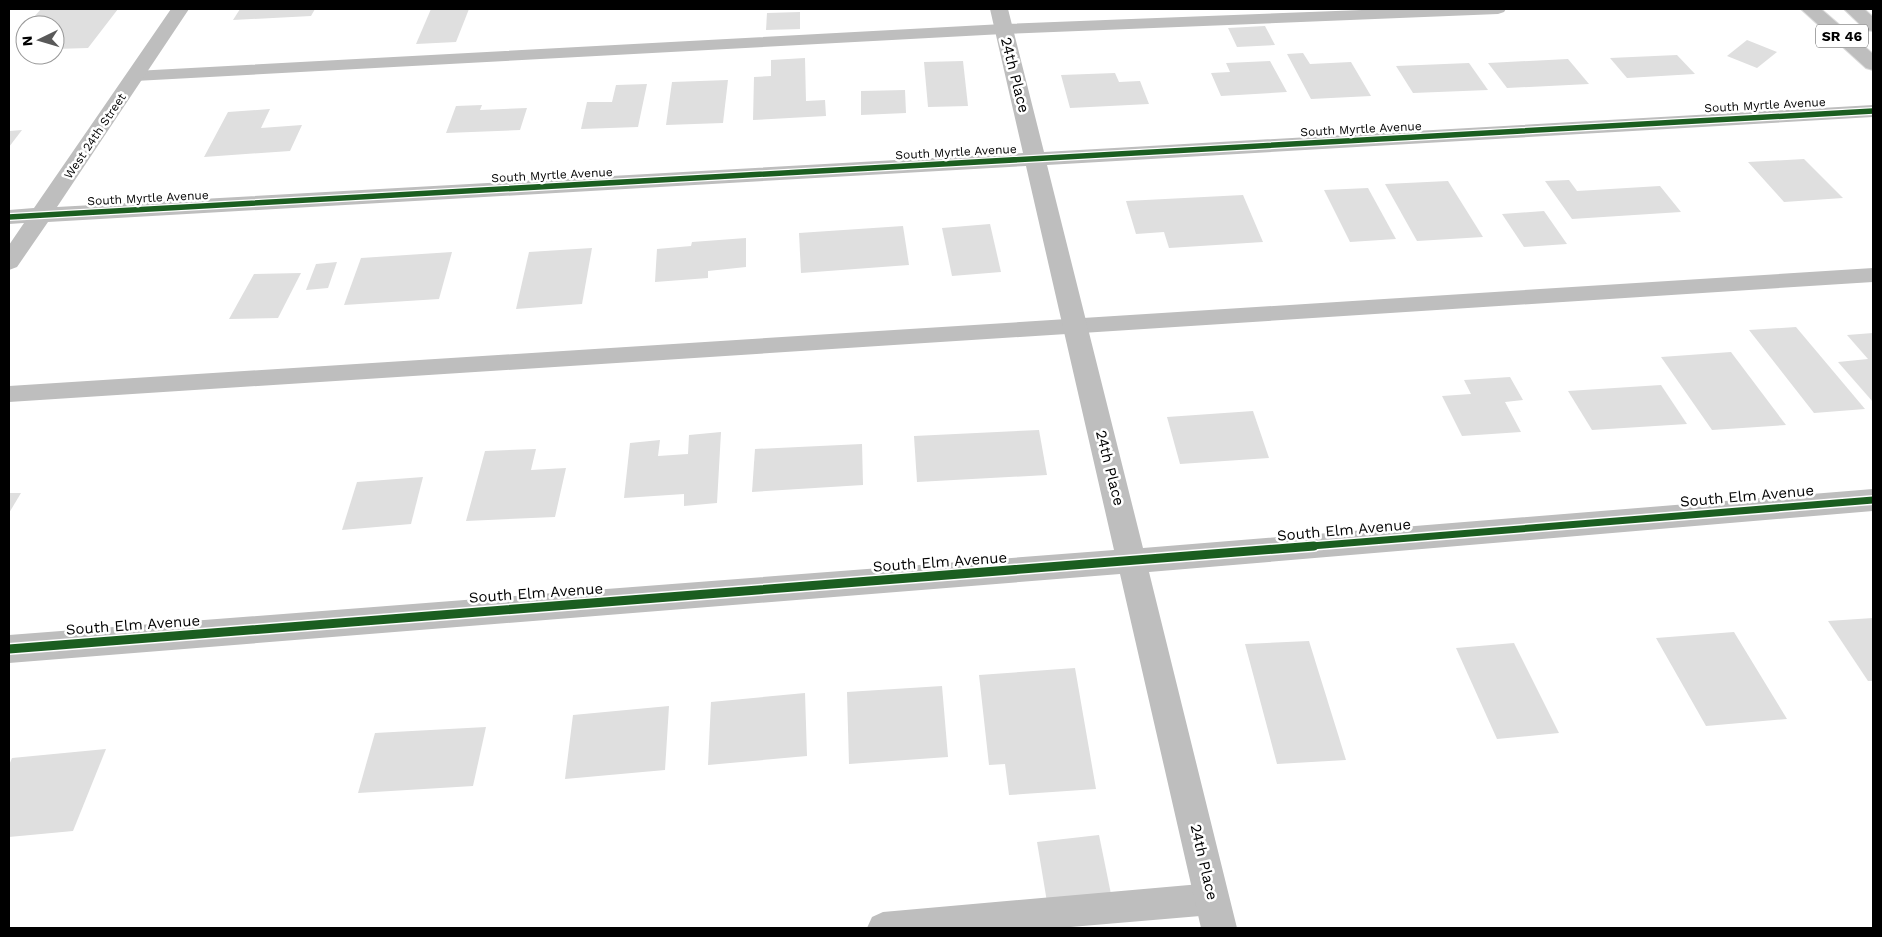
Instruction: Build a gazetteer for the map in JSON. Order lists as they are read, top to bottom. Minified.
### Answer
{"streets":{"street":["SR 46","24th Place","South Myrtle Avenue","West 24th Street","South Elm Avenue"]},"crossings":[["24th Place","South Myrtle Avenue"],["24th Place","South Elm Avenue"],["South Myrtle Avenue","West 24th Street"]],"north":"left"}
